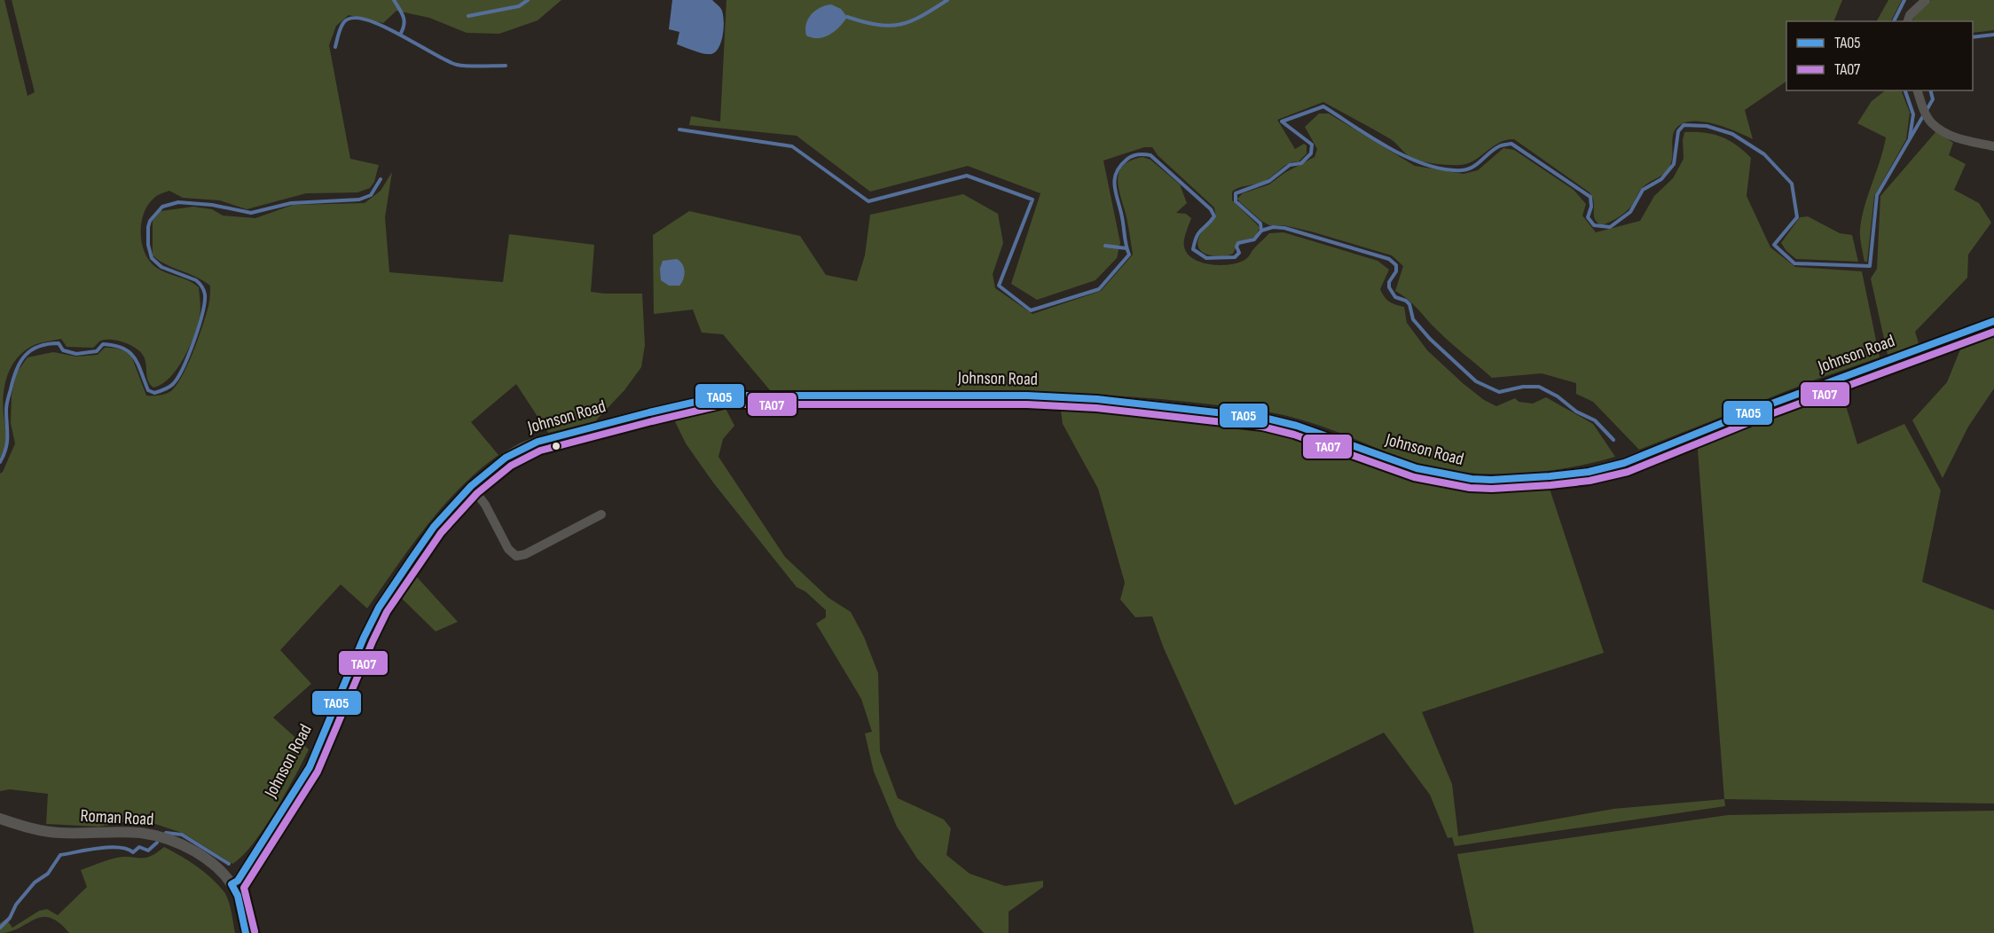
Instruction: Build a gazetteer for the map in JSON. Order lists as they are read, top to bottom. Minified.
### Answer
{"streets":{"street":["Johnson Road","Roman Road"]},"crossings":[["Johnson Road","Roman Road"]],"lines":["transit line TA05","transit line TA07"],"legend":["TA05","TA07"]}
